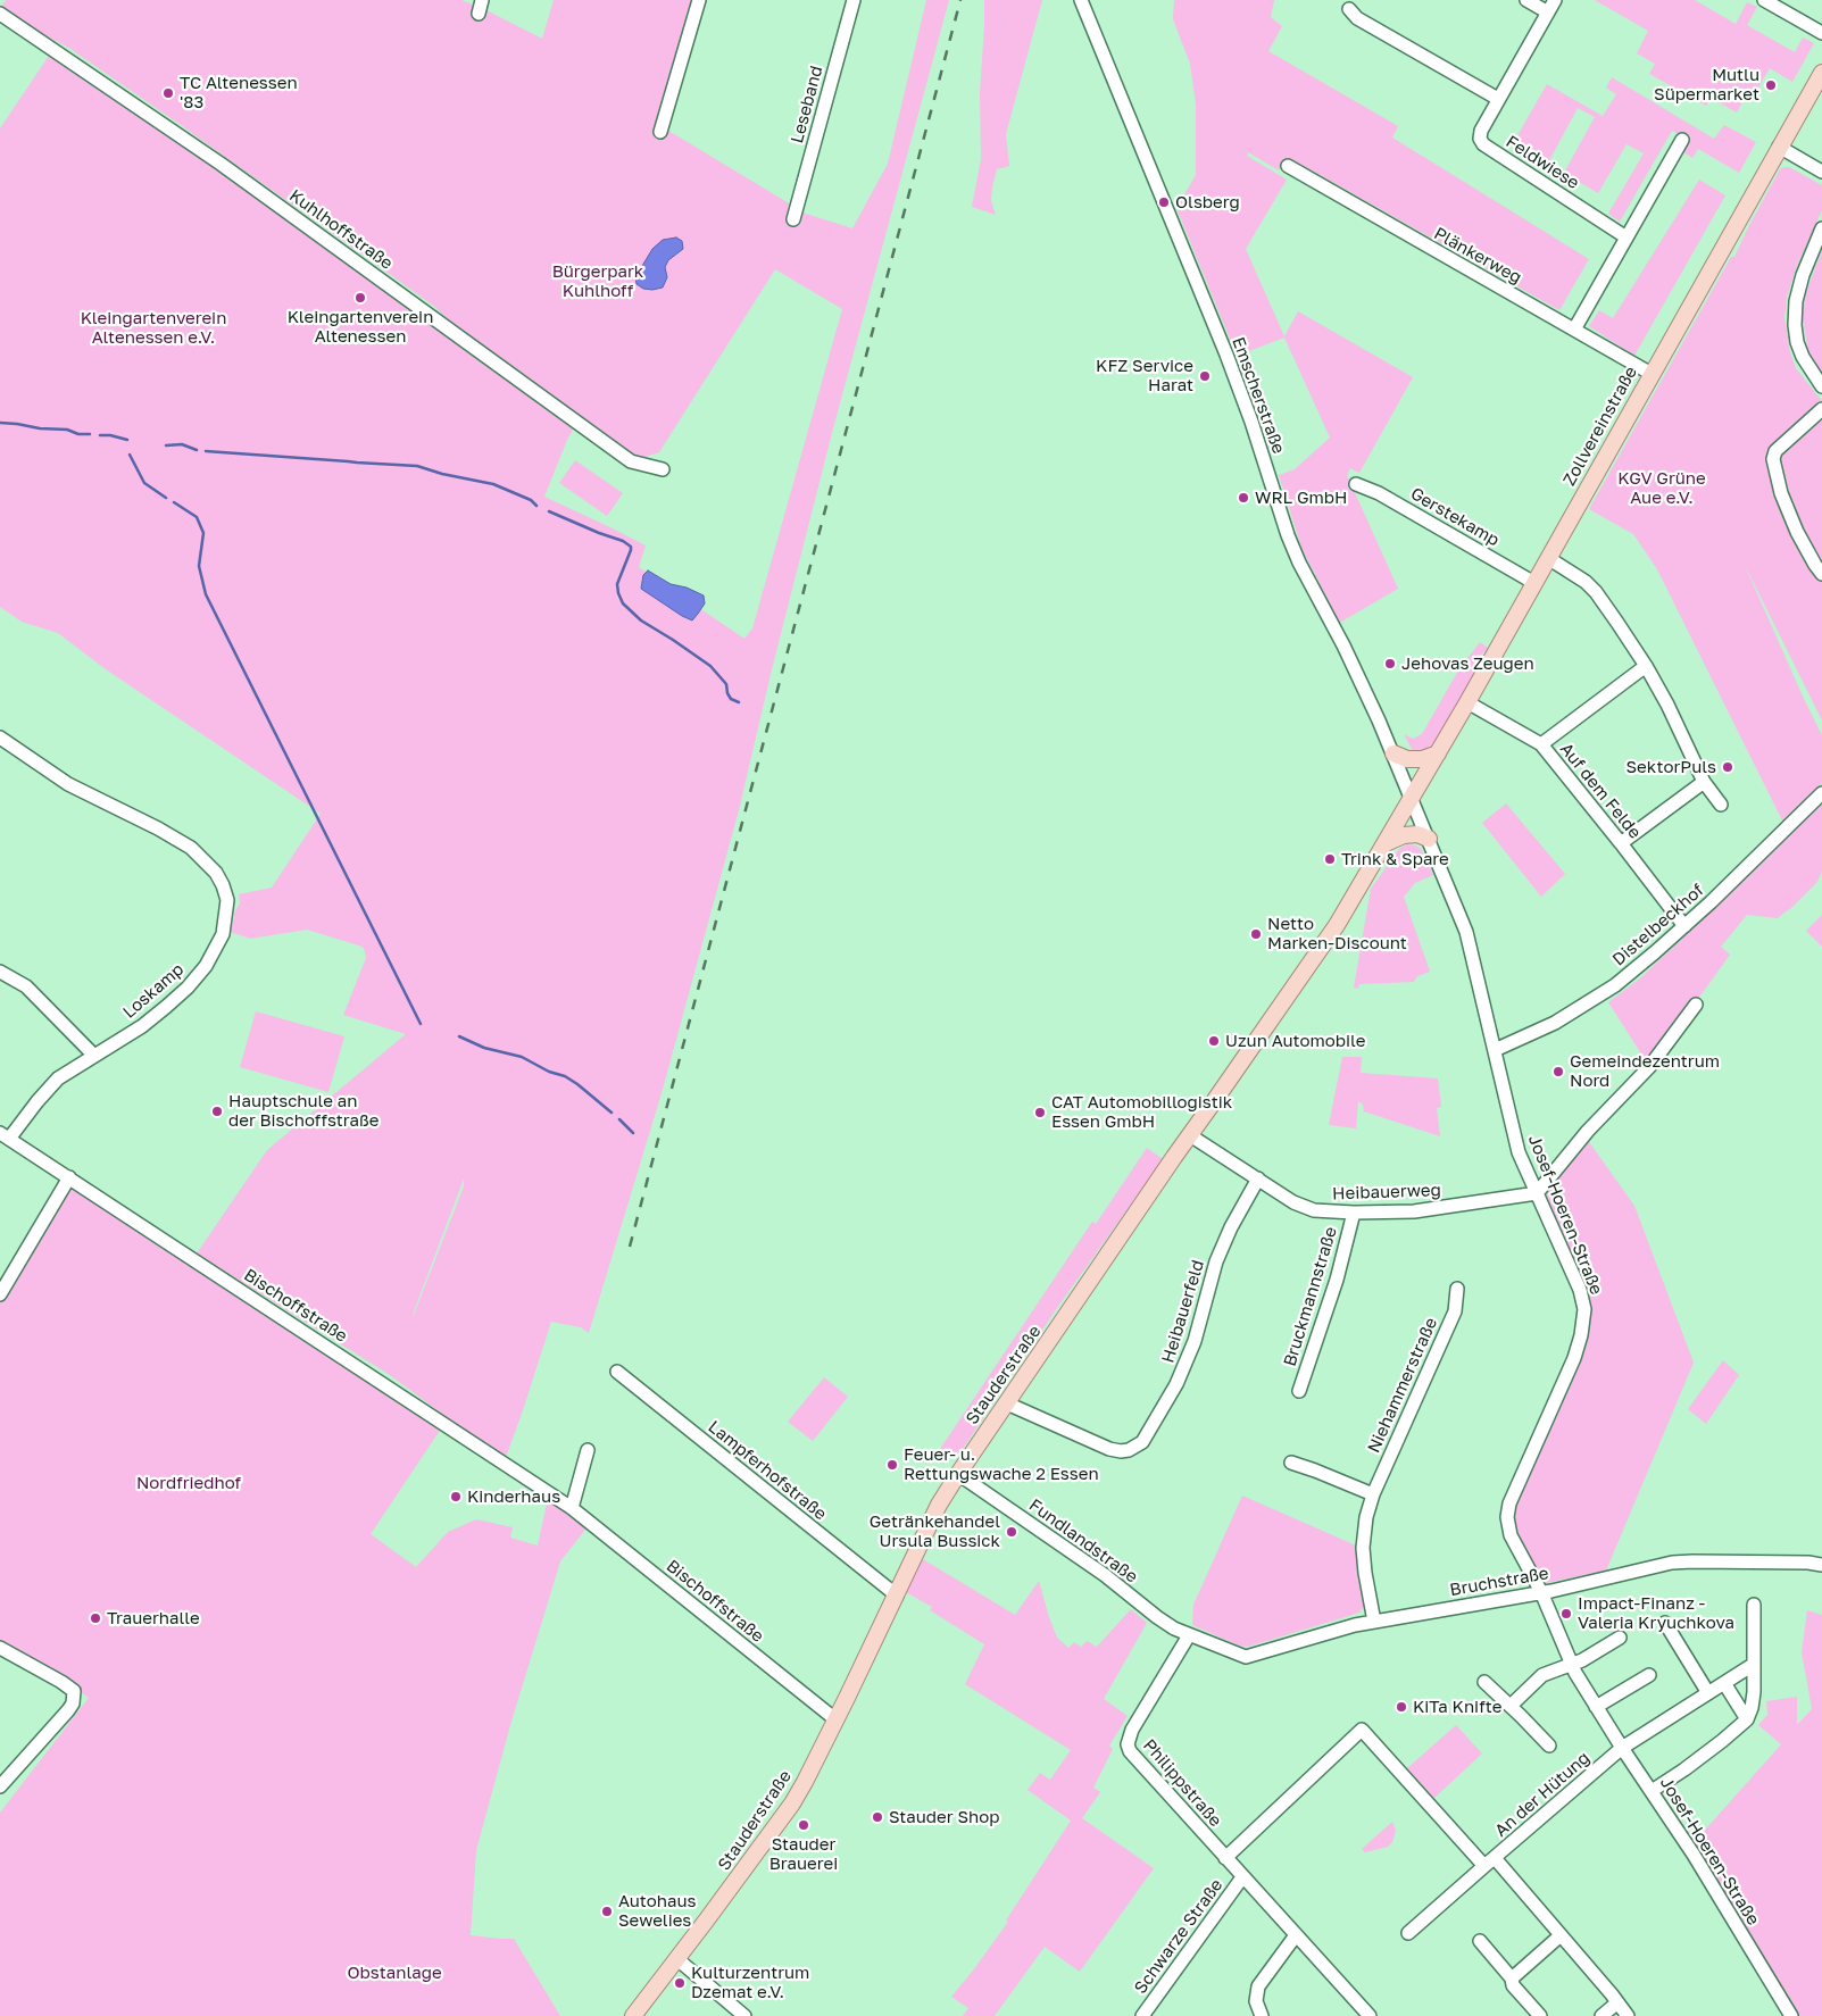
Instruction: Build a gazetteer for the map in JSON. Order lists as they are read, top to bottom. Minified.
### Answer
{"streets":{"main road":["Zollvereinstraße","Stauderstraße"],"street":["Leseband","Feldwiese","Kuhlhoffstraße","Plänkerweg","Emscherstraße","Gerstekamp","Auf dem Felde","Distelbeckhof","Loskamp","Heibauerweg","Josef-Hoeren-Straße","Bruckmannstraße","Bischoffstraße","Heibauerfeld","Niehammerstraße","Lampferhofstraße","Fundlandstraße","Bruchstraße","Philippstraße","An der Hütung","Schwarze Straße"]},"crossings":[["Plänkerweg","Zollvereinstraße"],["Emscherstraße","Zollvereinstraße"],["Emscherstraße","Josef-Hoeren-Straße"],["Emscherstraße","Stauderstraße"],["Zollvereinstraße","Gerstekamp"],["Zollvereinstraße","Auf dem Felde"],["Zollvereinstraße","Josef-Hoeren-Straße"],["Zollvereinstraße","Stauderstraße"],["Auf dem Felde","Distelbeckhof"],["Distelbeckhof","Josef-Hoeren-Straße"],["Loskamp","Bischoffstraße"],["Heibauerweg","Josef-Hoeren-Straße"],["Heibauerweg","Bruckmannstraße"],["Heibauerweg","Heibauerfeld"],["Heibauerweg","Stauderstraße"],["Josef-Hoeren-Straße","Stauderstraße"],["Josef-Hoeren-Straße","Bruchstraße"],["Josef-Hoeren-Straße","An der Hütung"],["Bischoffstraße","Stauderstraße"],["Heibauerfeld","Stauderstraße"],["Stauderstraße","Lampferhofstraße"],["Stauderstraße","Fundlandstraße"],["Niehammerstraße","Bruchstraße"],["Fundlandstraße","Bruchstraße"],["Fundlandstraße","Philippstraße"],["Bruchstraße","Philippstraße"],["Philippstraße","Schwarze Straße"]],"parks":["Bürgerpark Kuhlhoff","Kleingartenverein Altenessen e.V.","KGV Grüne Aue e.V.","Nordfriedhof","Obstanlage"],"places":["Mutlu Süpermarket","TC Altenessen '83","Olsberg","Kleingartenverein Altenessen","KFZ Service Harat","WRL GmbH","Jehovas Zeugen","SektorPuls","Trink & Spare","Netto Marken-Discount","Uzun Automobile","Gemeindezentrum Nord","Hauptschule an der Bischoffstraße","CAT Automobillogistik Essen GmbH","Feuer- u. Rettungswache 2 Essen","Kinderhaus","Getränkehandel Ursula Bussick","Impact-Finanz - Valeria Kryuchkova","Trauerhalle","KiTa Knifte","Stauder Shop","Stauder Brauerei","Autohaus Sewelies","Kulturzentrum Dzemat e.V."]}
